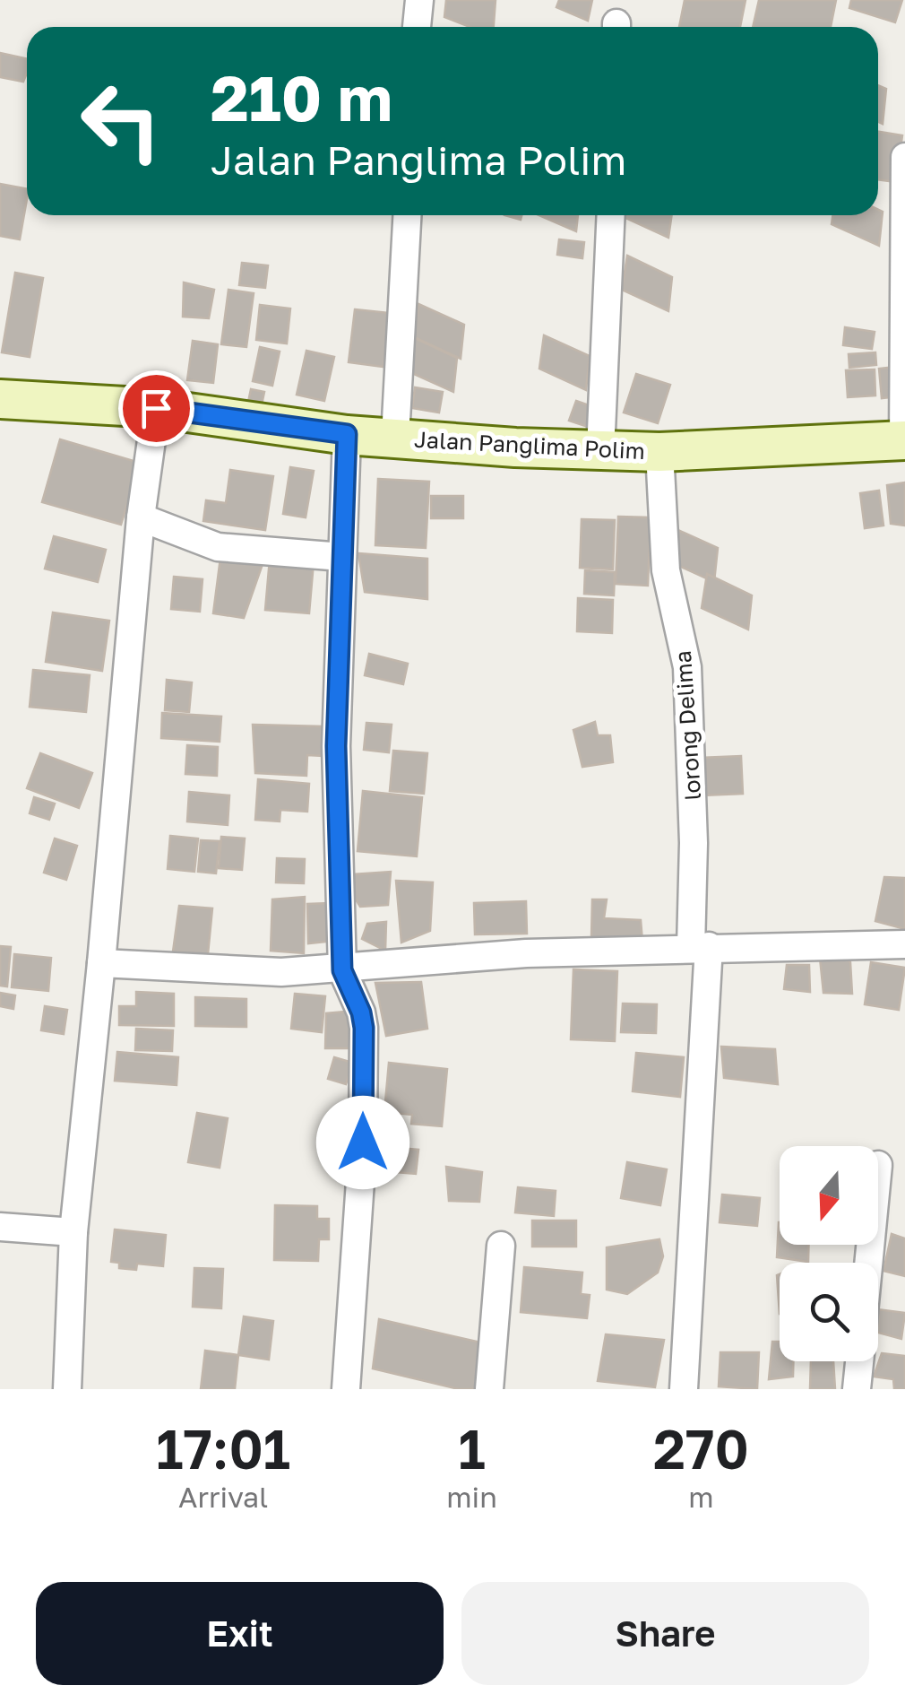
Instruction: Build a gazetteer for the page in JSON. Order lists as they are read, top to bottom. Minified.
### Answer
{"streets":{"street":["Jalan Panglima Polim","lorong Delima"]},"crossings":[["Jalan Panglima Polim","lorong Delima"]],"north":"bottom","page":{"turn":["210 m","Jalan Panglima Polim"],"eta":["17:01","Arrival","1","min","270","m"],"buttons":["Exit","Share"]}}
